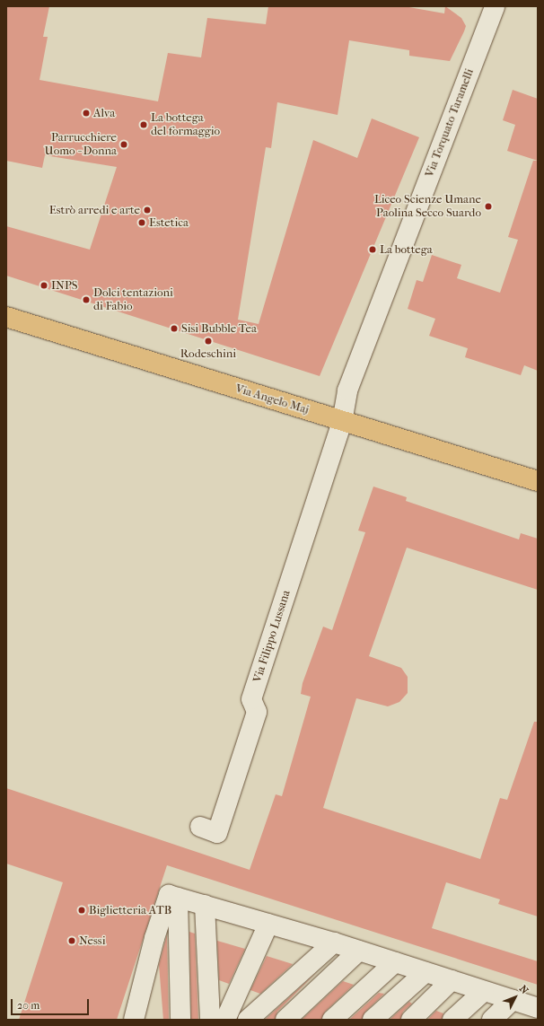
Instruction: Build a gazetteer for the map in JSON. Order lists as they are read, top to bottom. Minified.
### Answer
{"streets":{"main road":["Via Angelo Maj"],"street":["Via Torquato Taramelli","Via Filippo Lussana"]},"crossings":[["Via Torquato Taramelli","Via Angelo Maj"],["Via Torquato Taramelli","Via Filippo Lussana"],["Via Angelo Maj","Via Filippo Lussana"]],"places":["Alva","La bottega del formaggio","Parrucchiere Uomo - Donna","Liceo Scienze Umane Paolina Secco Suardo","Estrò arredi e arte","Estetica","La bottega","INPS","Dolci tentazioni di Fabio","Sisi Bubble Tea","Rodeschini","Biglietteria ATB","Nessi"],"scale_bar":"20 m","north":"top right"}
